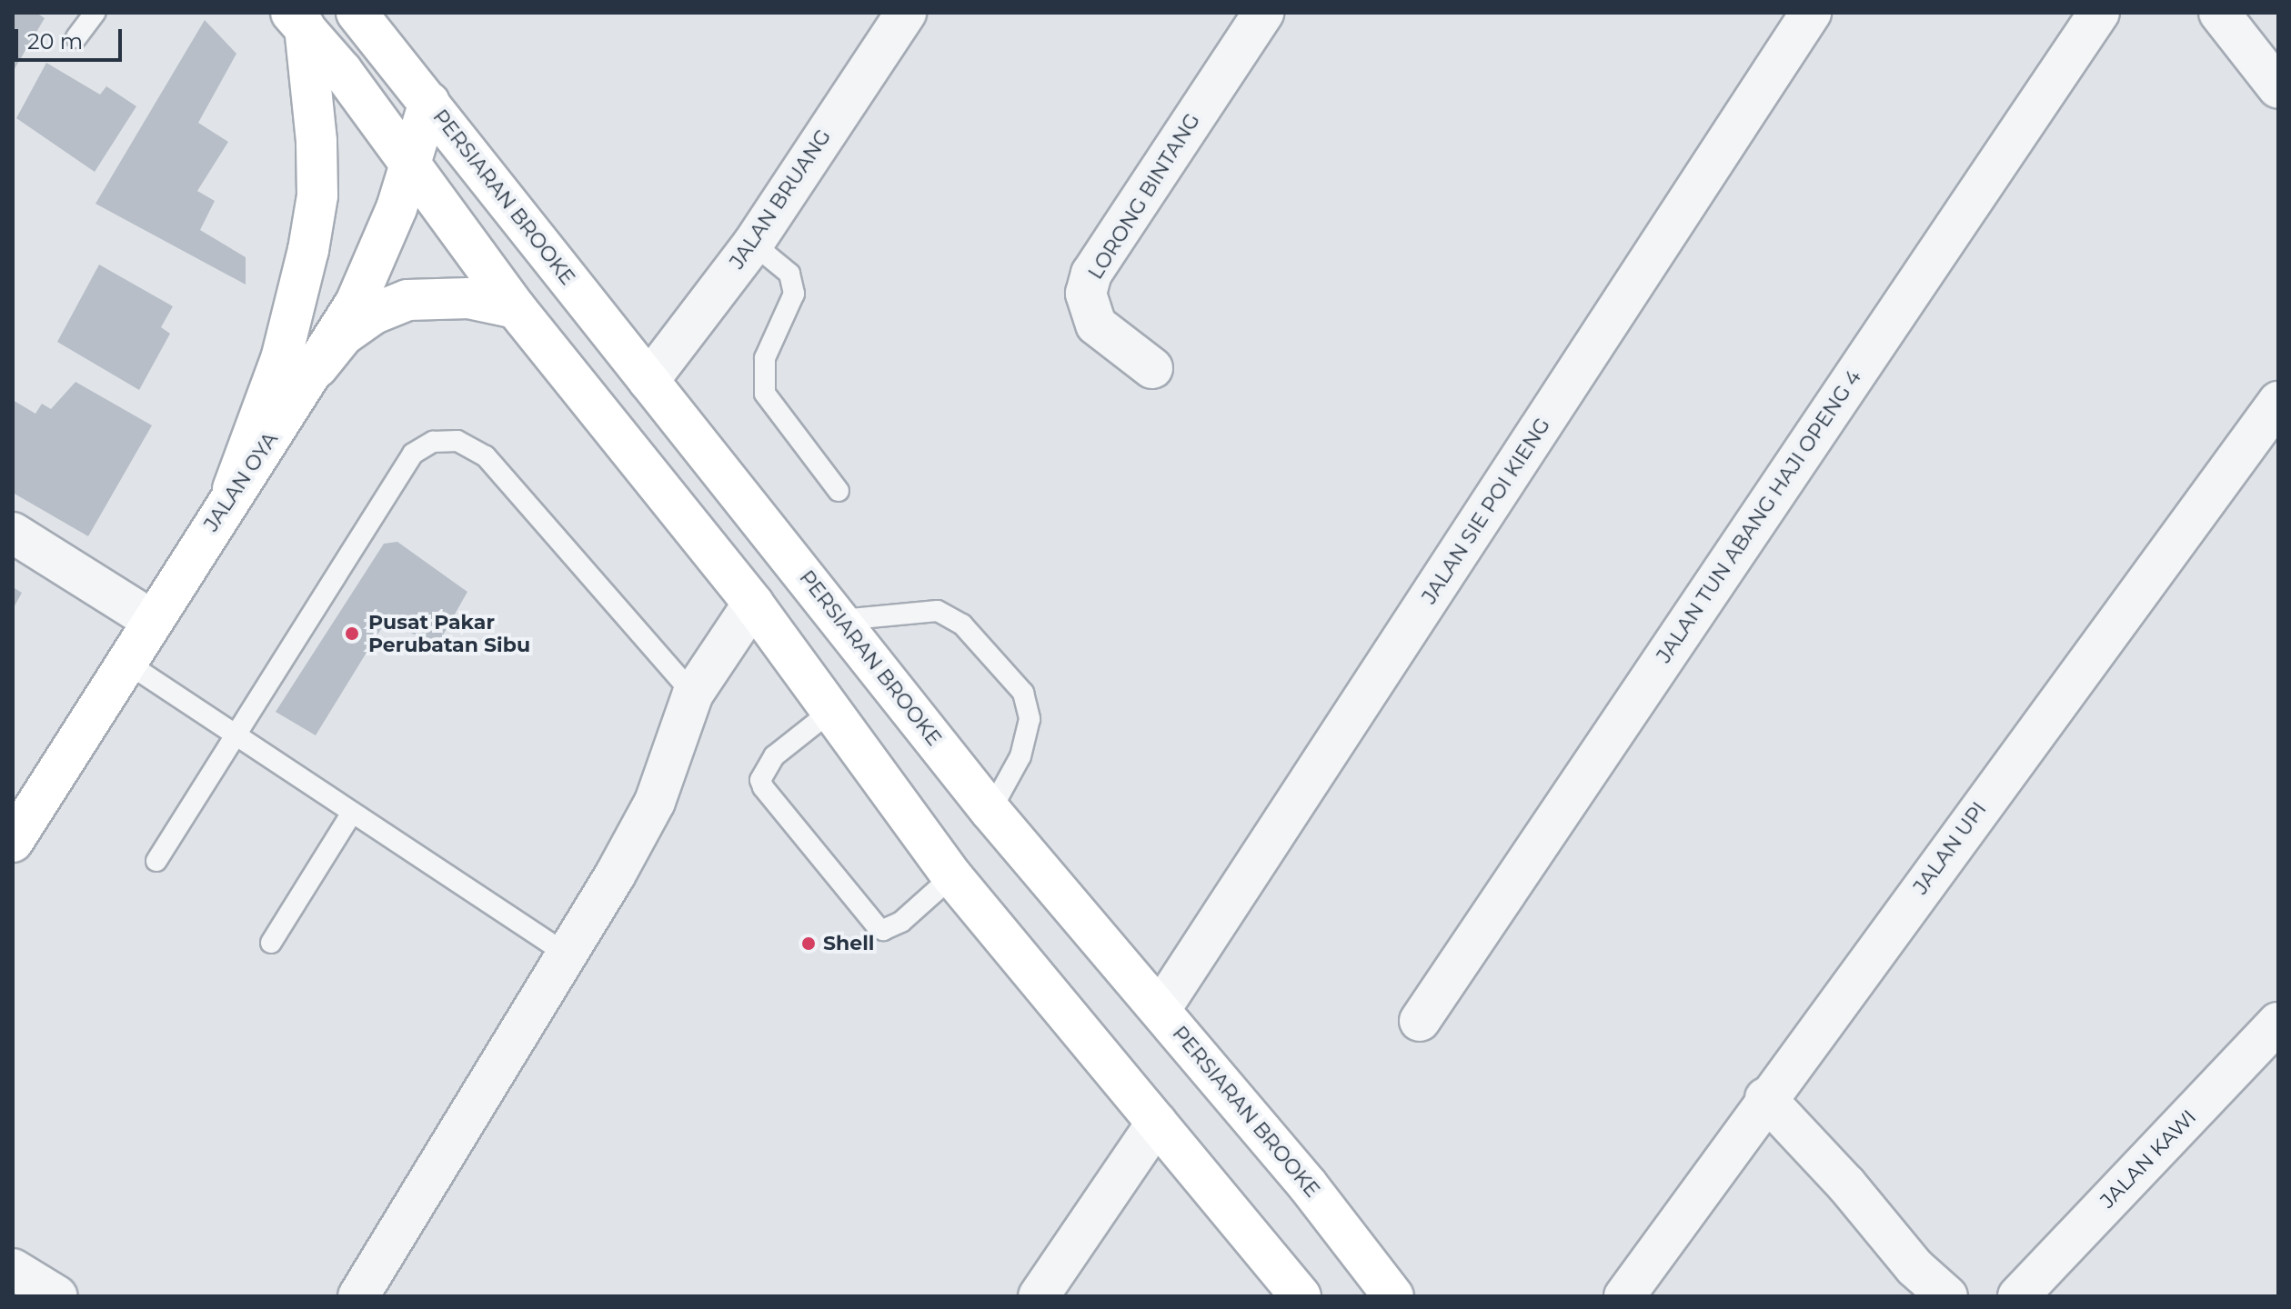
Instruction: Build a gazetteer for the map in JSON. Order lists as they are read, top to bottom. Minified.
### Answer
{"streets":{"main road":["PERSIARAN BROOKE","JALAN OYA"],"street":["LORONG BINTANG","JALAN BRUANG","JALAN SIE POI KIENG","JALAN TUN ABANG HAJI OPENG 4","JALAN UPI","JALAN KAWI"]},"crossings":[["PERSIARAN BROOKE","JALAN BRUANG"],["PERSIARAN BROOKE","JALAN OYA"],["PERSIARAN BROOKE","JALAN SIE POI KIENG"]],"places":["Pusat Pakar Perubatan Sibu","Shell"],"scale_bar":"20 m"}
